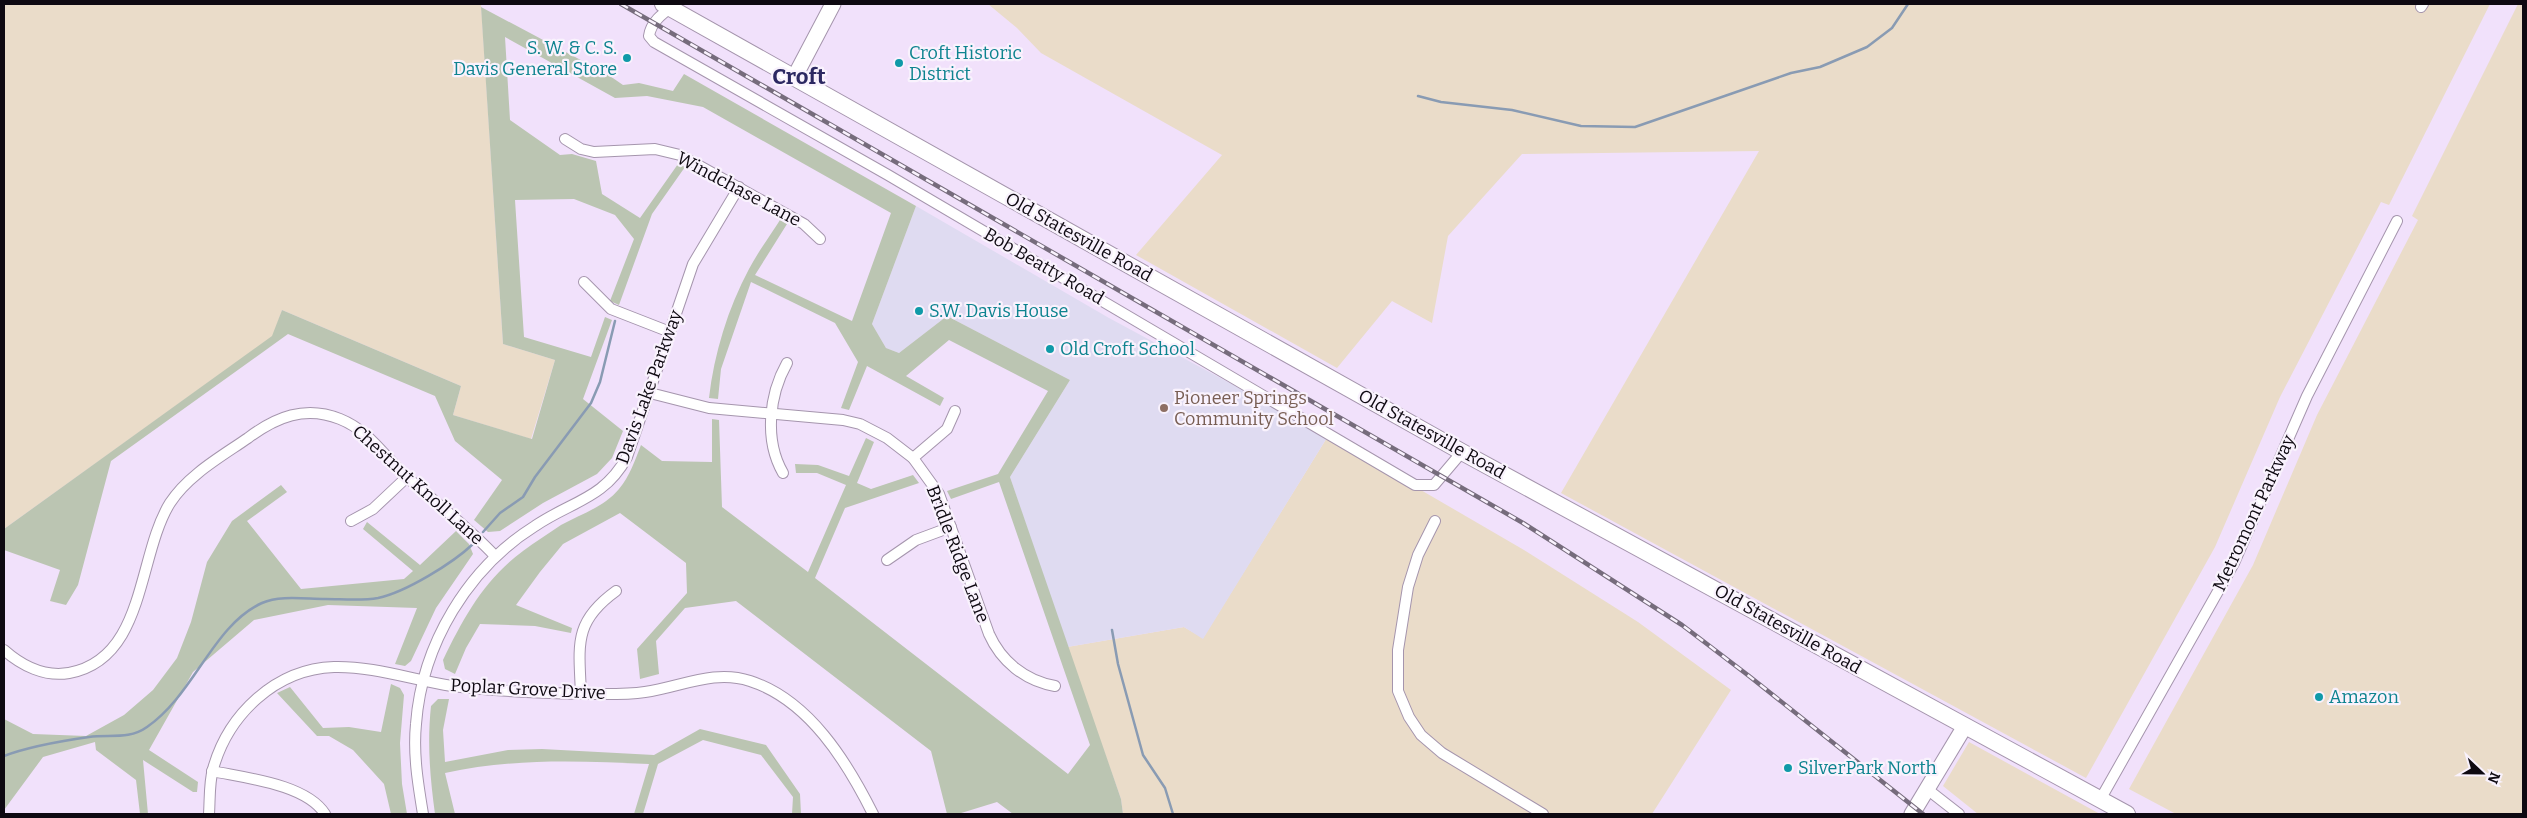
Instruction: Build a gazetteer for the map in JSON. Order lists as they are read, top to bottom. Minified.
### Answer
{"streets":{"main road":["Old Statesville Road"],"street":["Windchase Lane","Bob Beatty Road","Davis Lake Parkway","Chestnut Knoll Lane","Metromont Parkway","Bridle Ridge Lane","Poplar Grove Drive"]},"crossings":[["Windchase Lane","Davis Lake Parkway"],["Old Statesville Road","Bob Beatty Road"],["Old Statesville Road","Metromont Parkway"],["Davis Lake Parkway","Chestnut Knoll Lane"],["Davis Lake Parkway","Bridle Ridge Lane"],["Davis Lake Parkway","Poplar Grove Drive"]],"districts":["Croft"],"places":["S. W. & C. S. Davis General Store","Croft Historic District","S.W. Davis House","Old Croft School","Pioneer Springs Community School","Amazon","SilverPark North"],"north":"right"}
